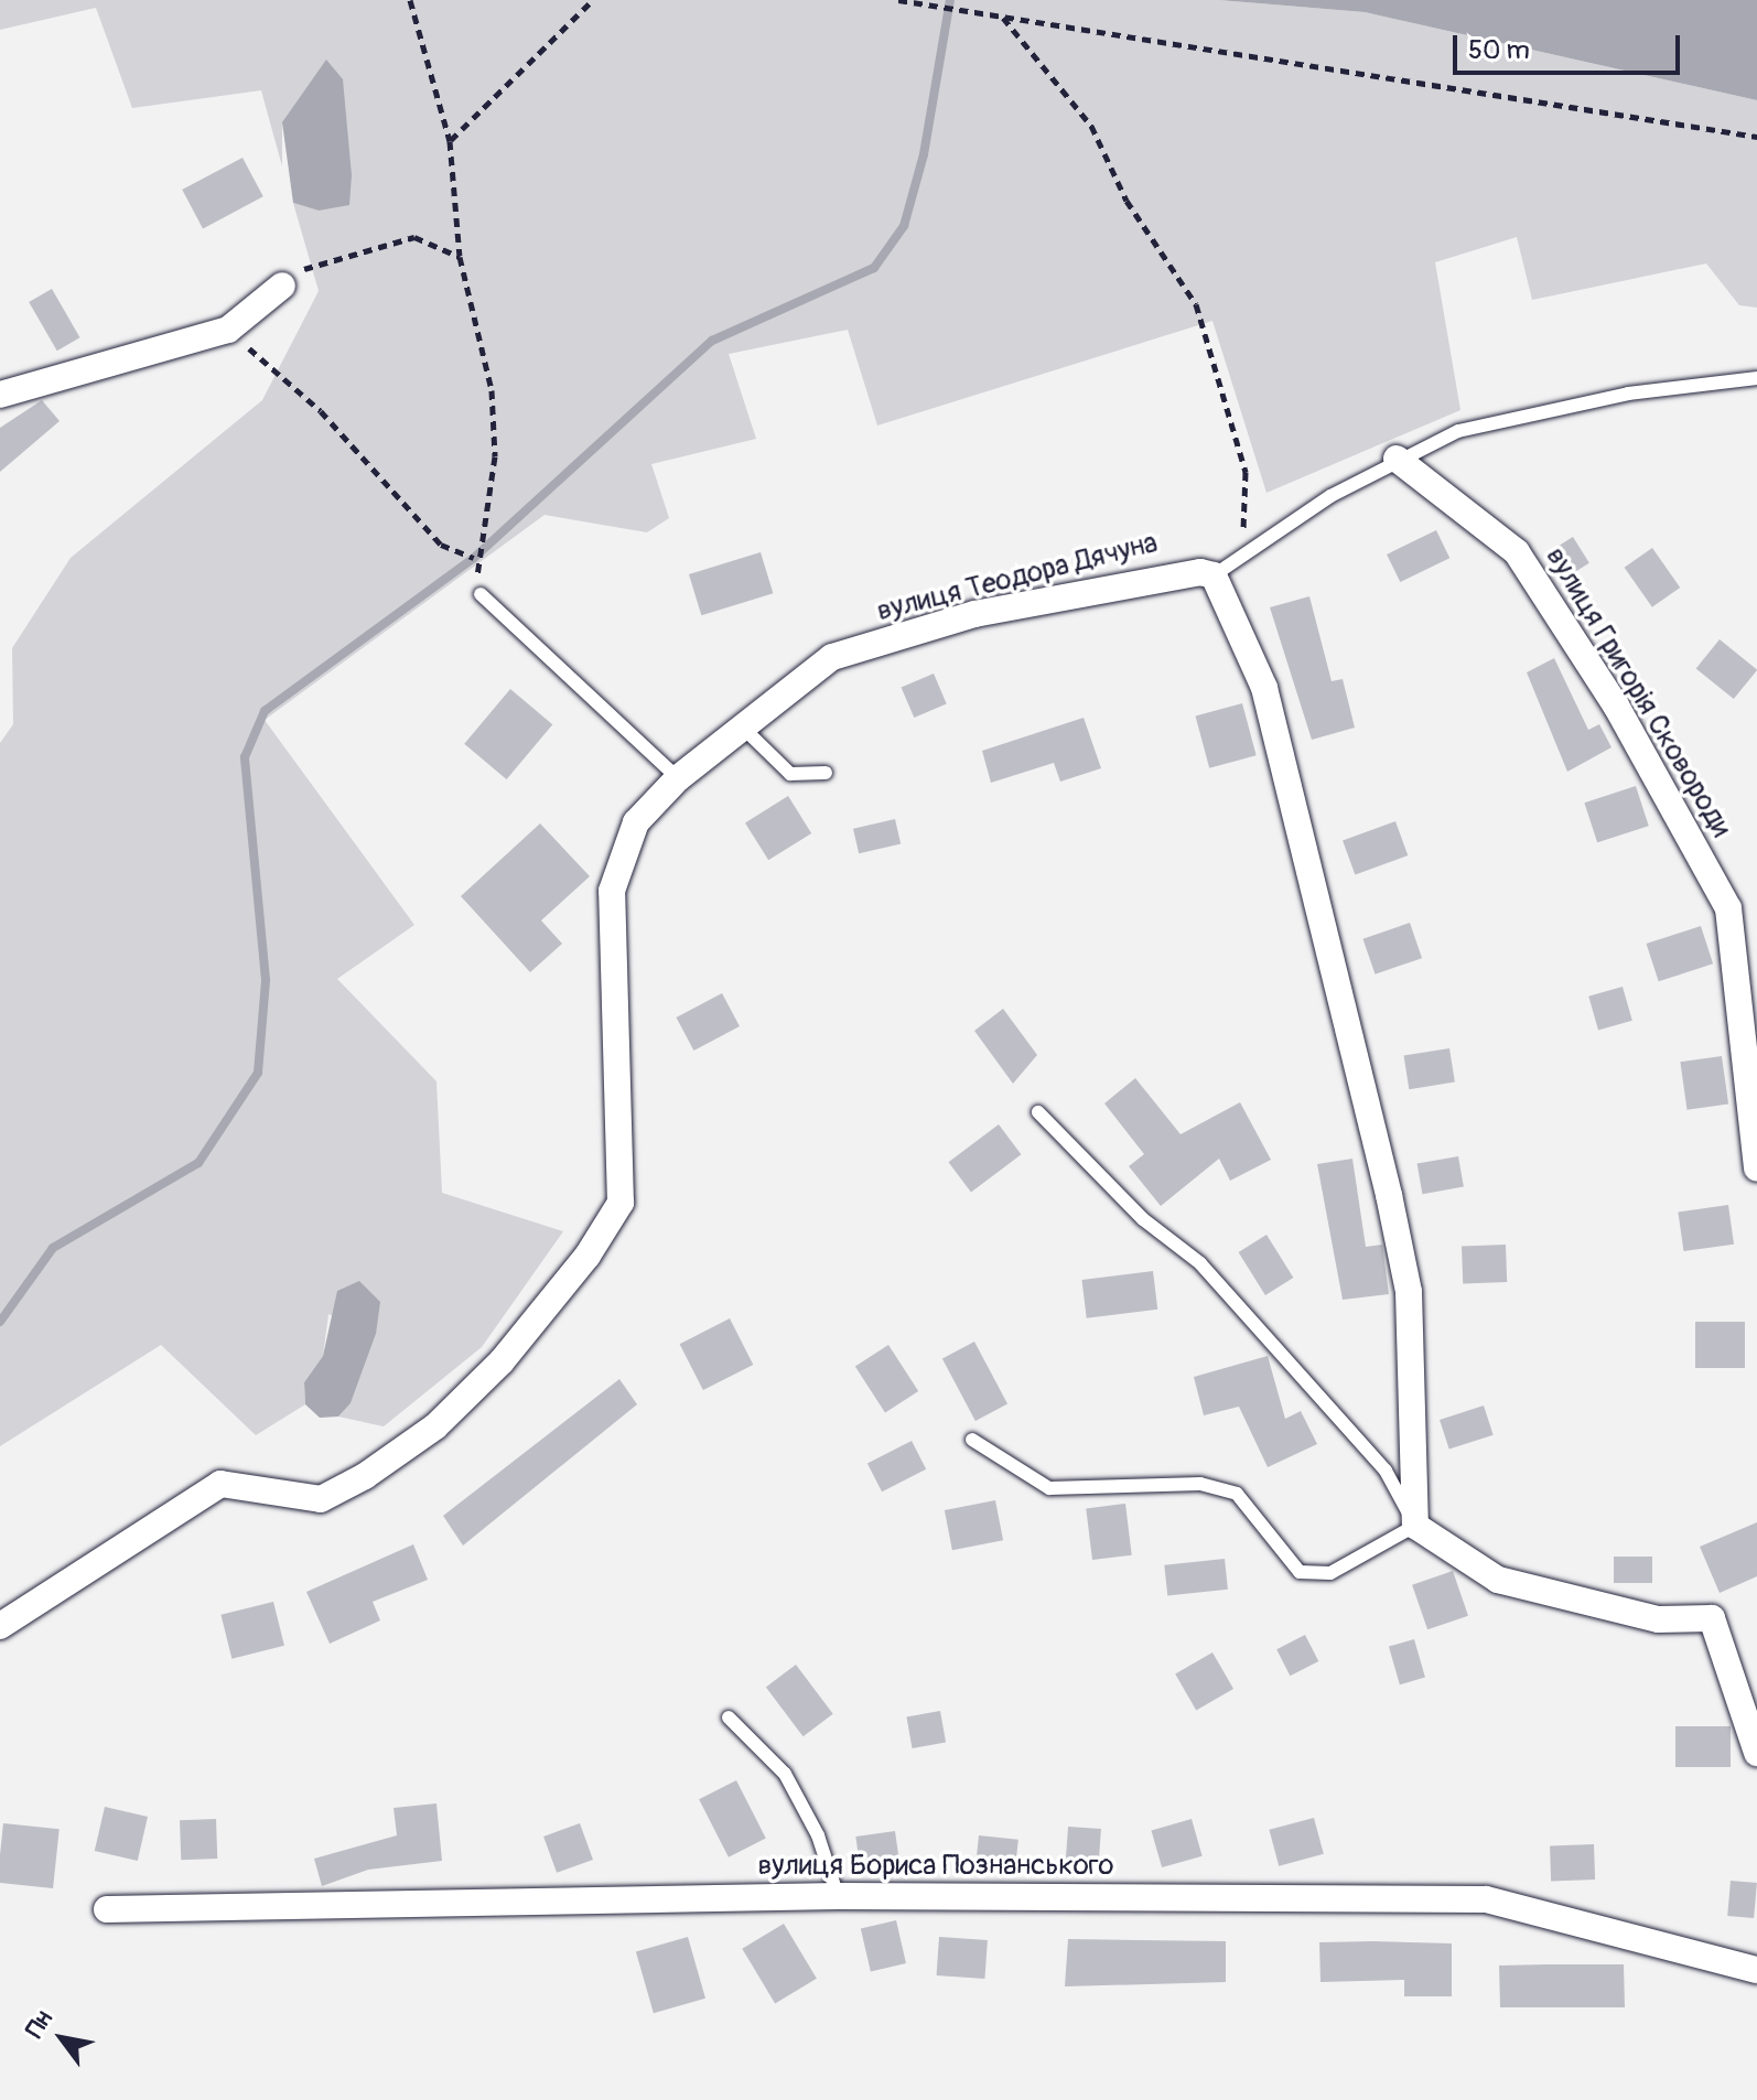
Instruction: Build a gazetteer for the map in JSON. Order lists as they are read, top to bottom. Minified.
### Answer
{"streets":{"street":["вулиця Теодора Дячуна","вулиця Григорія Сковороди","вулиця Бориса Познанського"]},"scale_bar":"50 m","north":"top left"}
